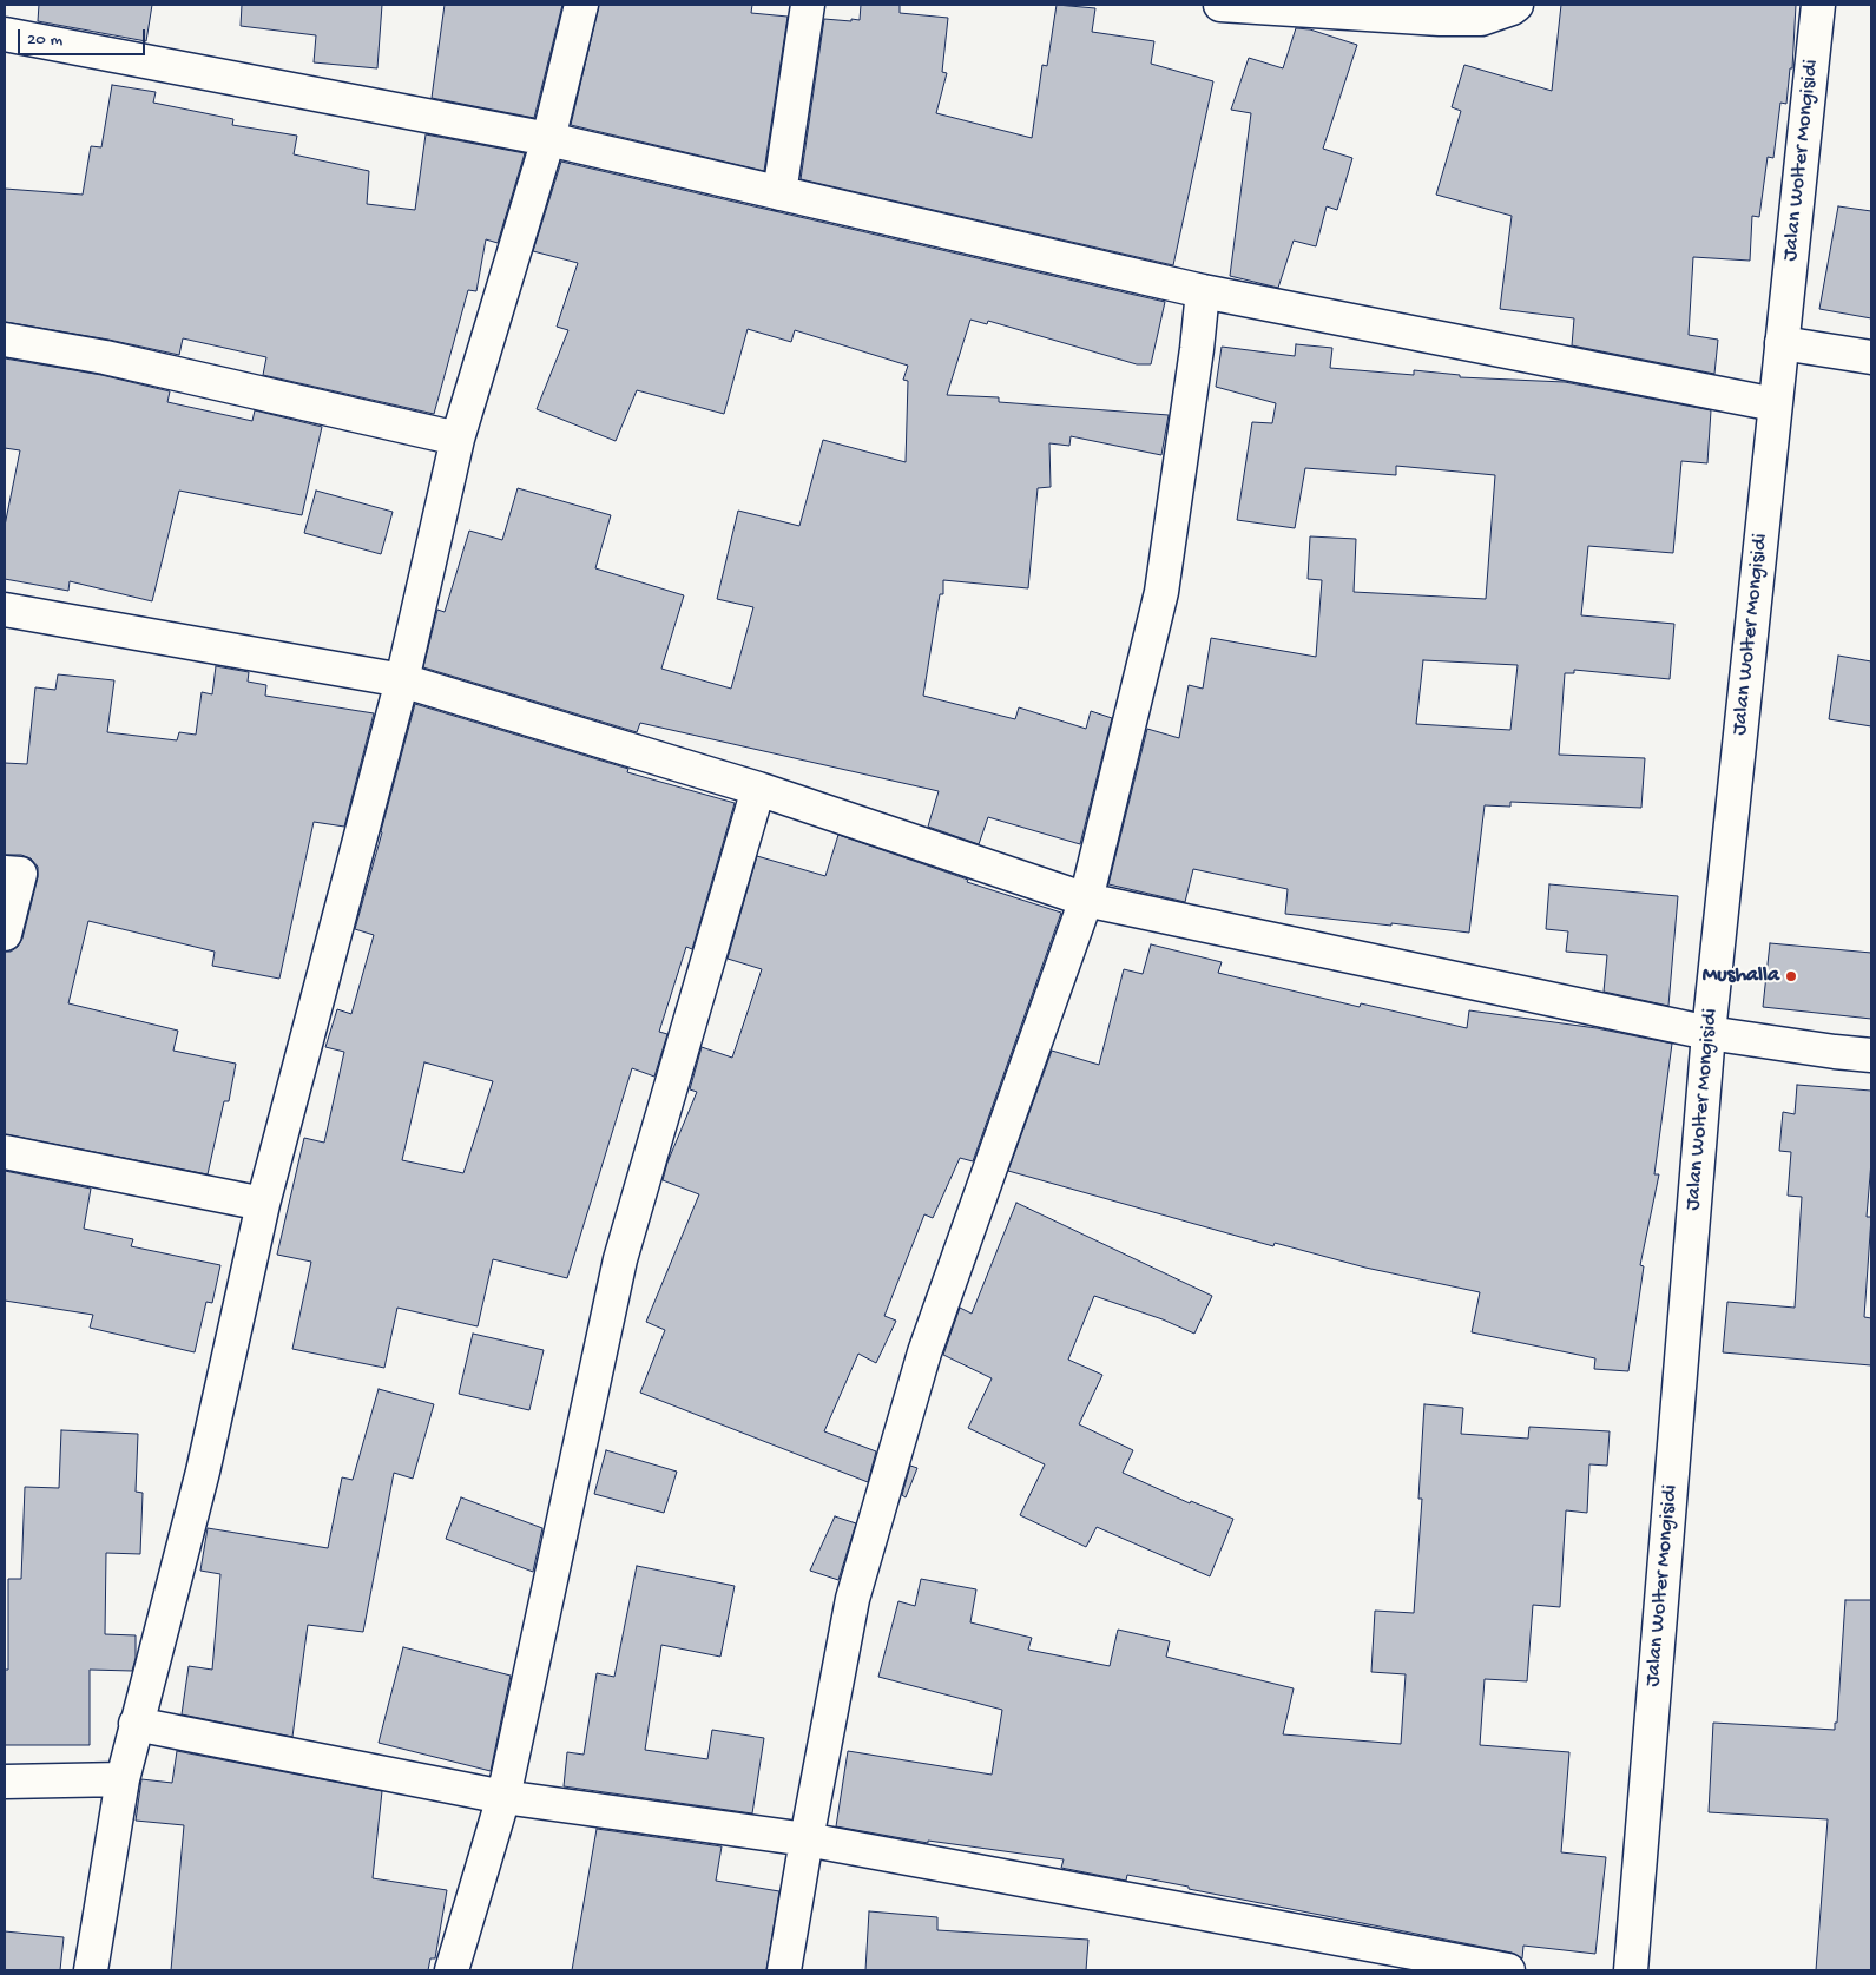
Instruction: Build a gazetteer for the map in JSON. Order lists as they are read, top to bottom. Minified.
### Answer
{"streets":{"street":["Jalan Wolter Mongisidi"]},"places":["Mushalla"],"scale_bar":"20 m"}
